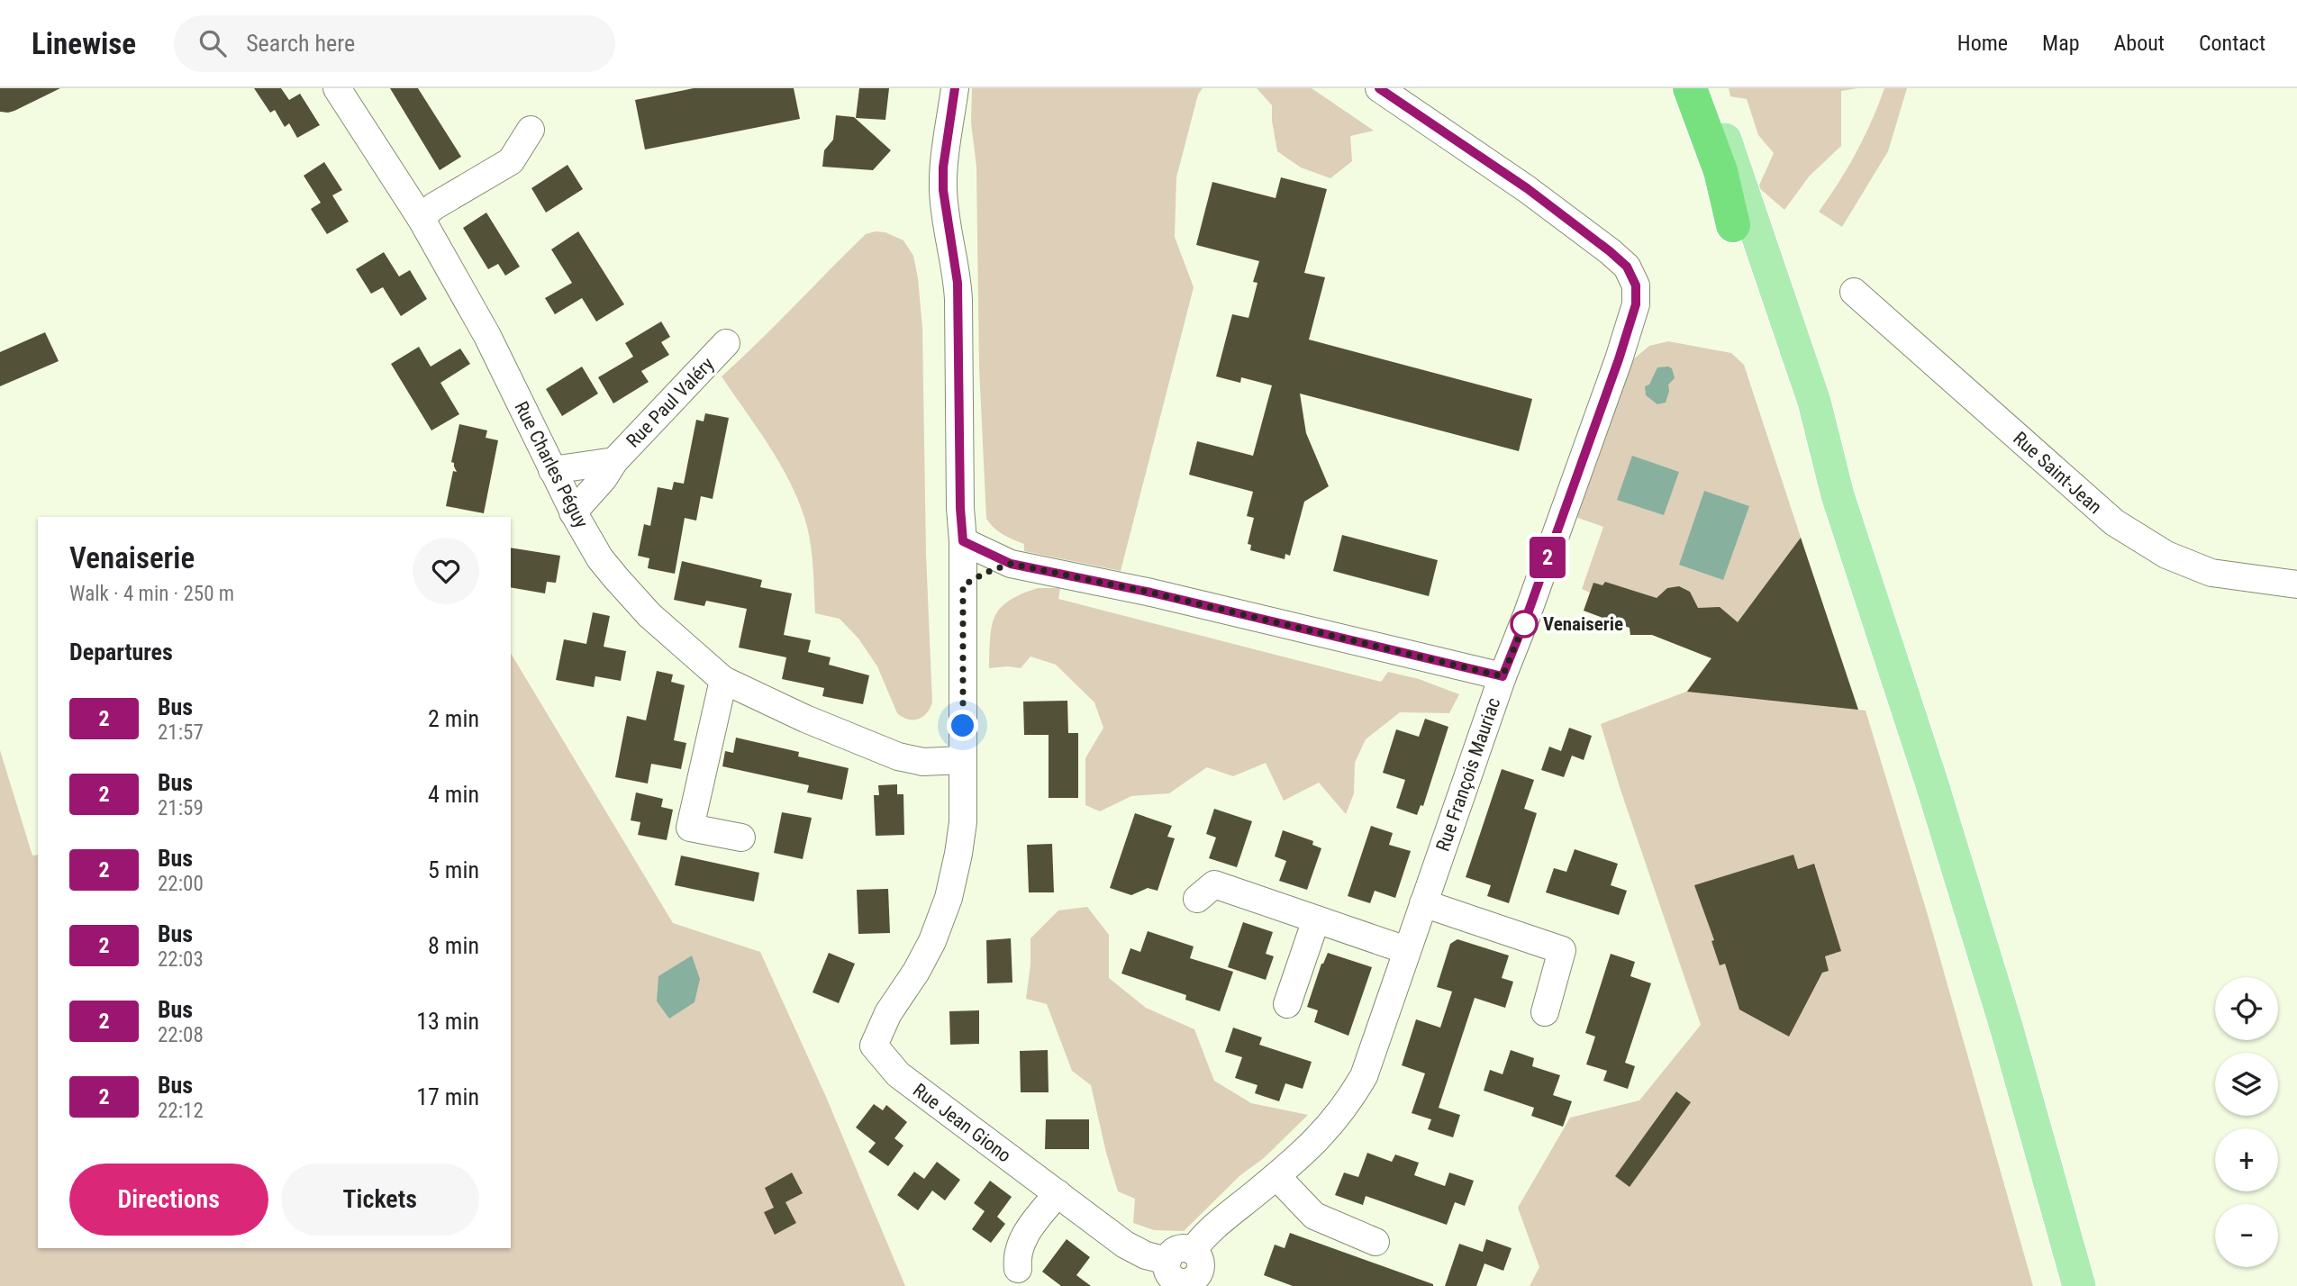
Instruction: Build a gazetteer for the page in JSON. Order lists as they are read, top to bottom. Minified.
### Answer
{"streets":{"street":["Rue Paul Valéry","Rue Charles Péguy","Rue Saint-Jean","Rue François Mauriac","Rue Jean Giono"]},"crossings":[["Rue Paul Valéry","Rue Charles Péguy"],["Rue Charles Péguy","Rue Jean Giono"],["Rue François Mauriac","Rue Jean Giono"]],"places":["Venaiserie"],"lines":["bus line 2"],"page":{"header":"Linewise","search":"Search here","nav":["Home","Map","About","Contact"],"on_map":"2","heading":[["Venaiserie","Walk · 4 min · 250 m"],"Departures"],"list":[{"mark":"2","name":"Bus","note":"21:57","value":"2 min"},{"mark":"2","name":"Bus","note":"21:59","value":"4 min"},{"mark":"2","name":"Bus","note":"22:00","value":"5 min"},{"mark":"2","name":"Bus","note":"22:03","value":"8 min"},{"mark":"2","name":"Bus","note":"22:08","value":"13 min"},{"mark":"2","name":"Bus","note":"22:12","value":"17 min"}],"map_buttons":["+","−"],"buttons":["Directions","Tickets"]}}
